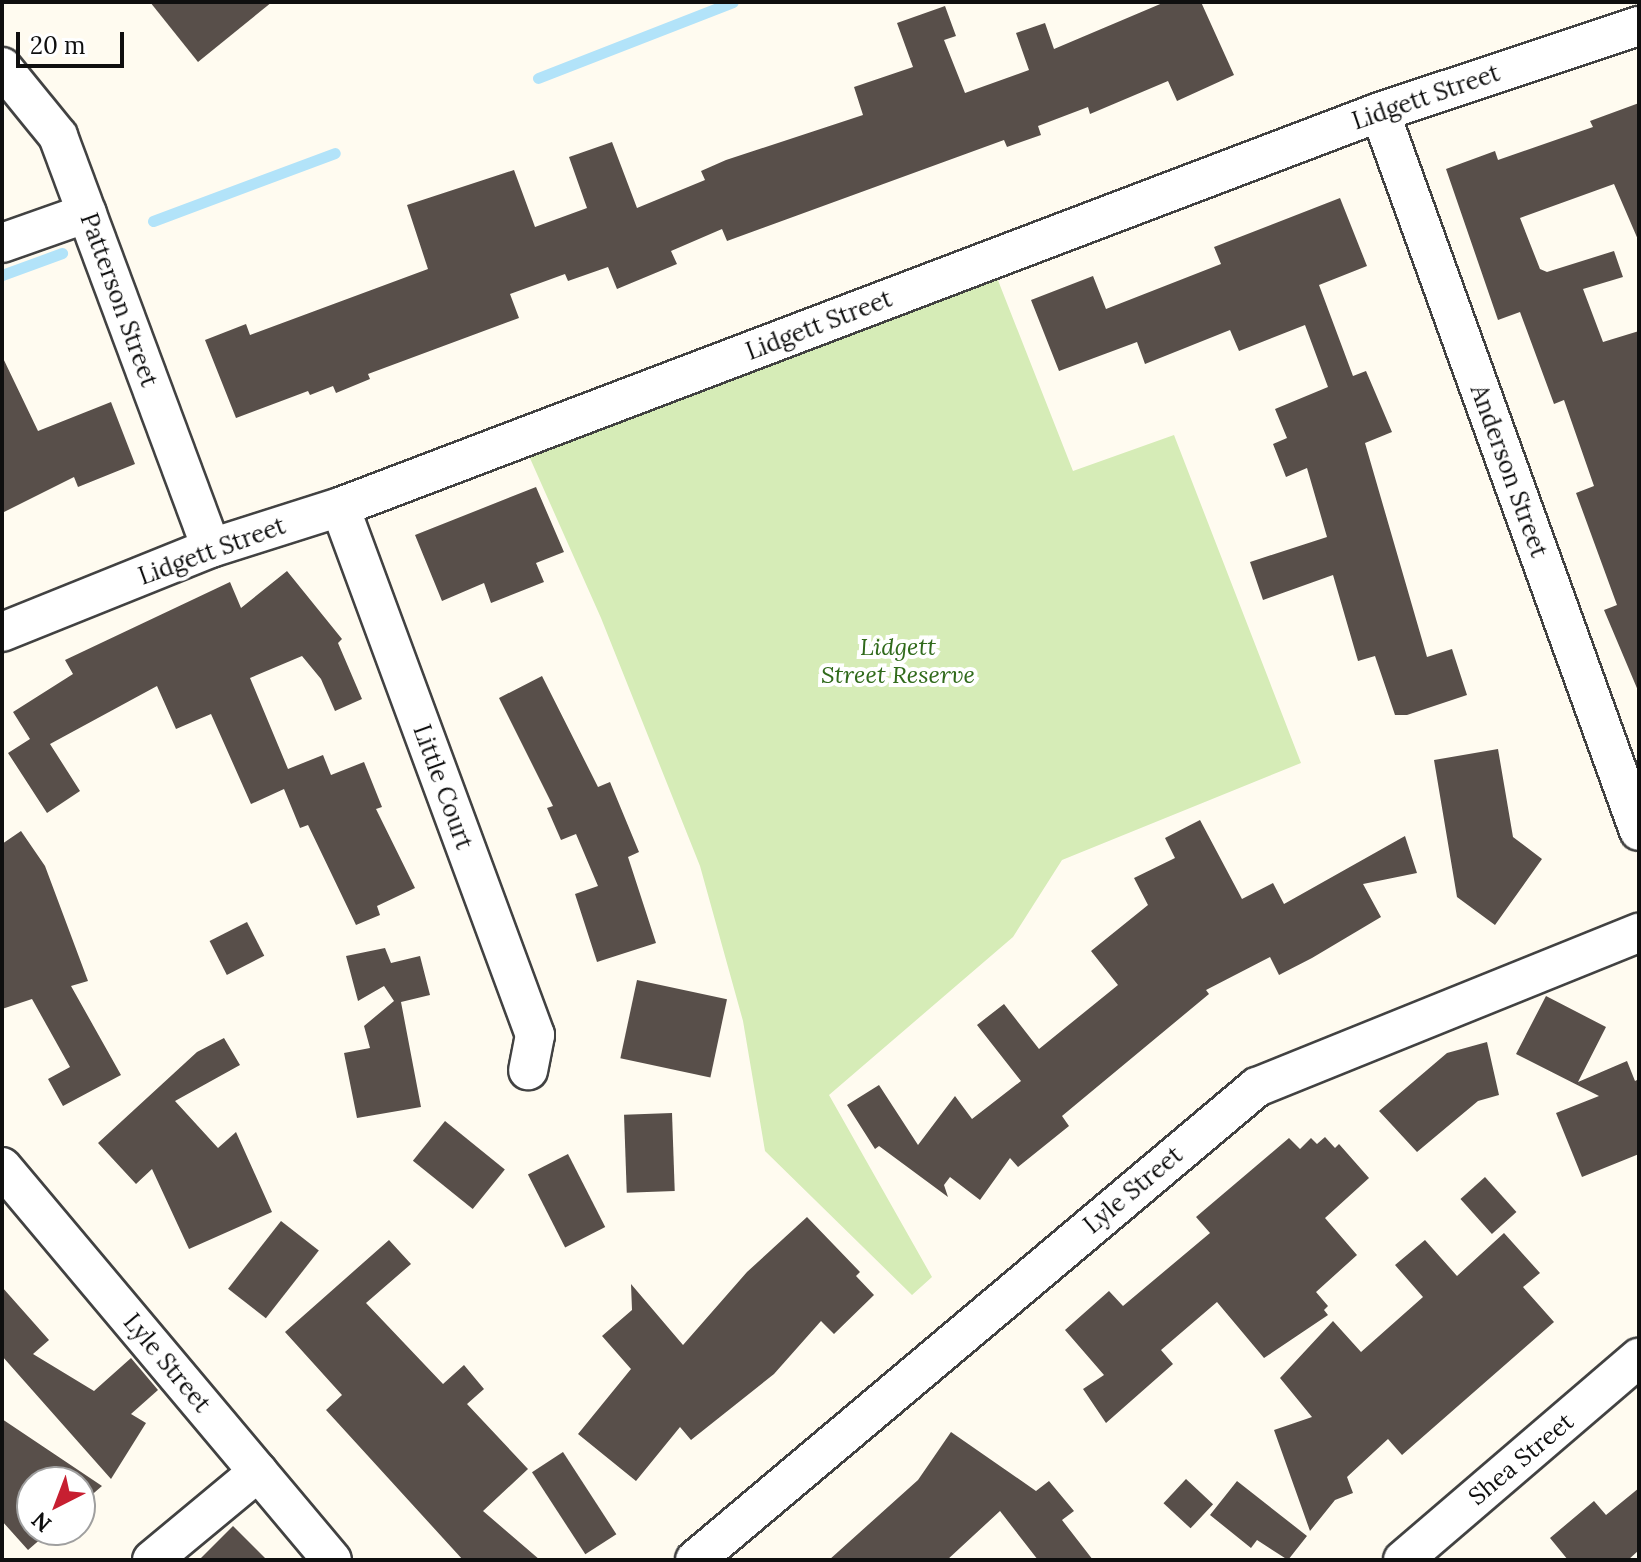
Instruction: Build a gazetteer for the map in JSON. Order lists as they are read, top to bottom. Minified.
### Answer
{"streets":{"street":["Lidgett Street","Patterson Street","Anderson Street","Little Court","Lyle Street","Shea Street"]},"crossings":[["Lidgett Street","Patterson Street"],["Lidgett Street","Anderson Street"],["Lidgett Street","Little Court"]],"parks":["Lidgett Street Reserve"],"scale_bar":"20 m","north":"bottom left"}
